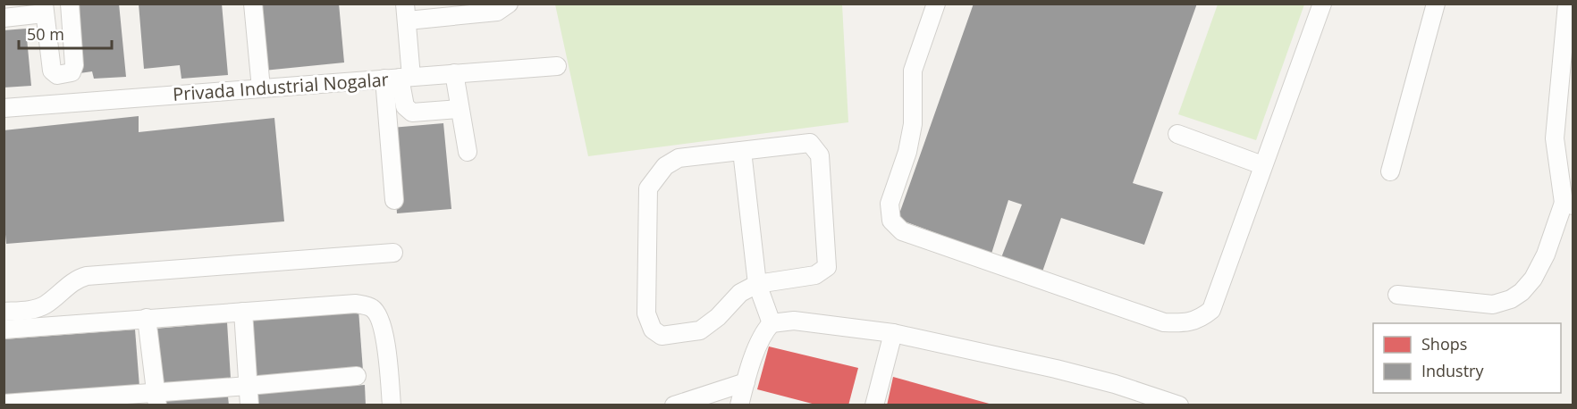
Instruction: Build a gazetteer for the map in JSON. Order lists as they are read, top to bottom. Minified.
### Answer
{"streets":{"lane":["Privada Industrial Nogalar"]},"legend":["Shops","Industry"],"scale_bar":"50 m"}
